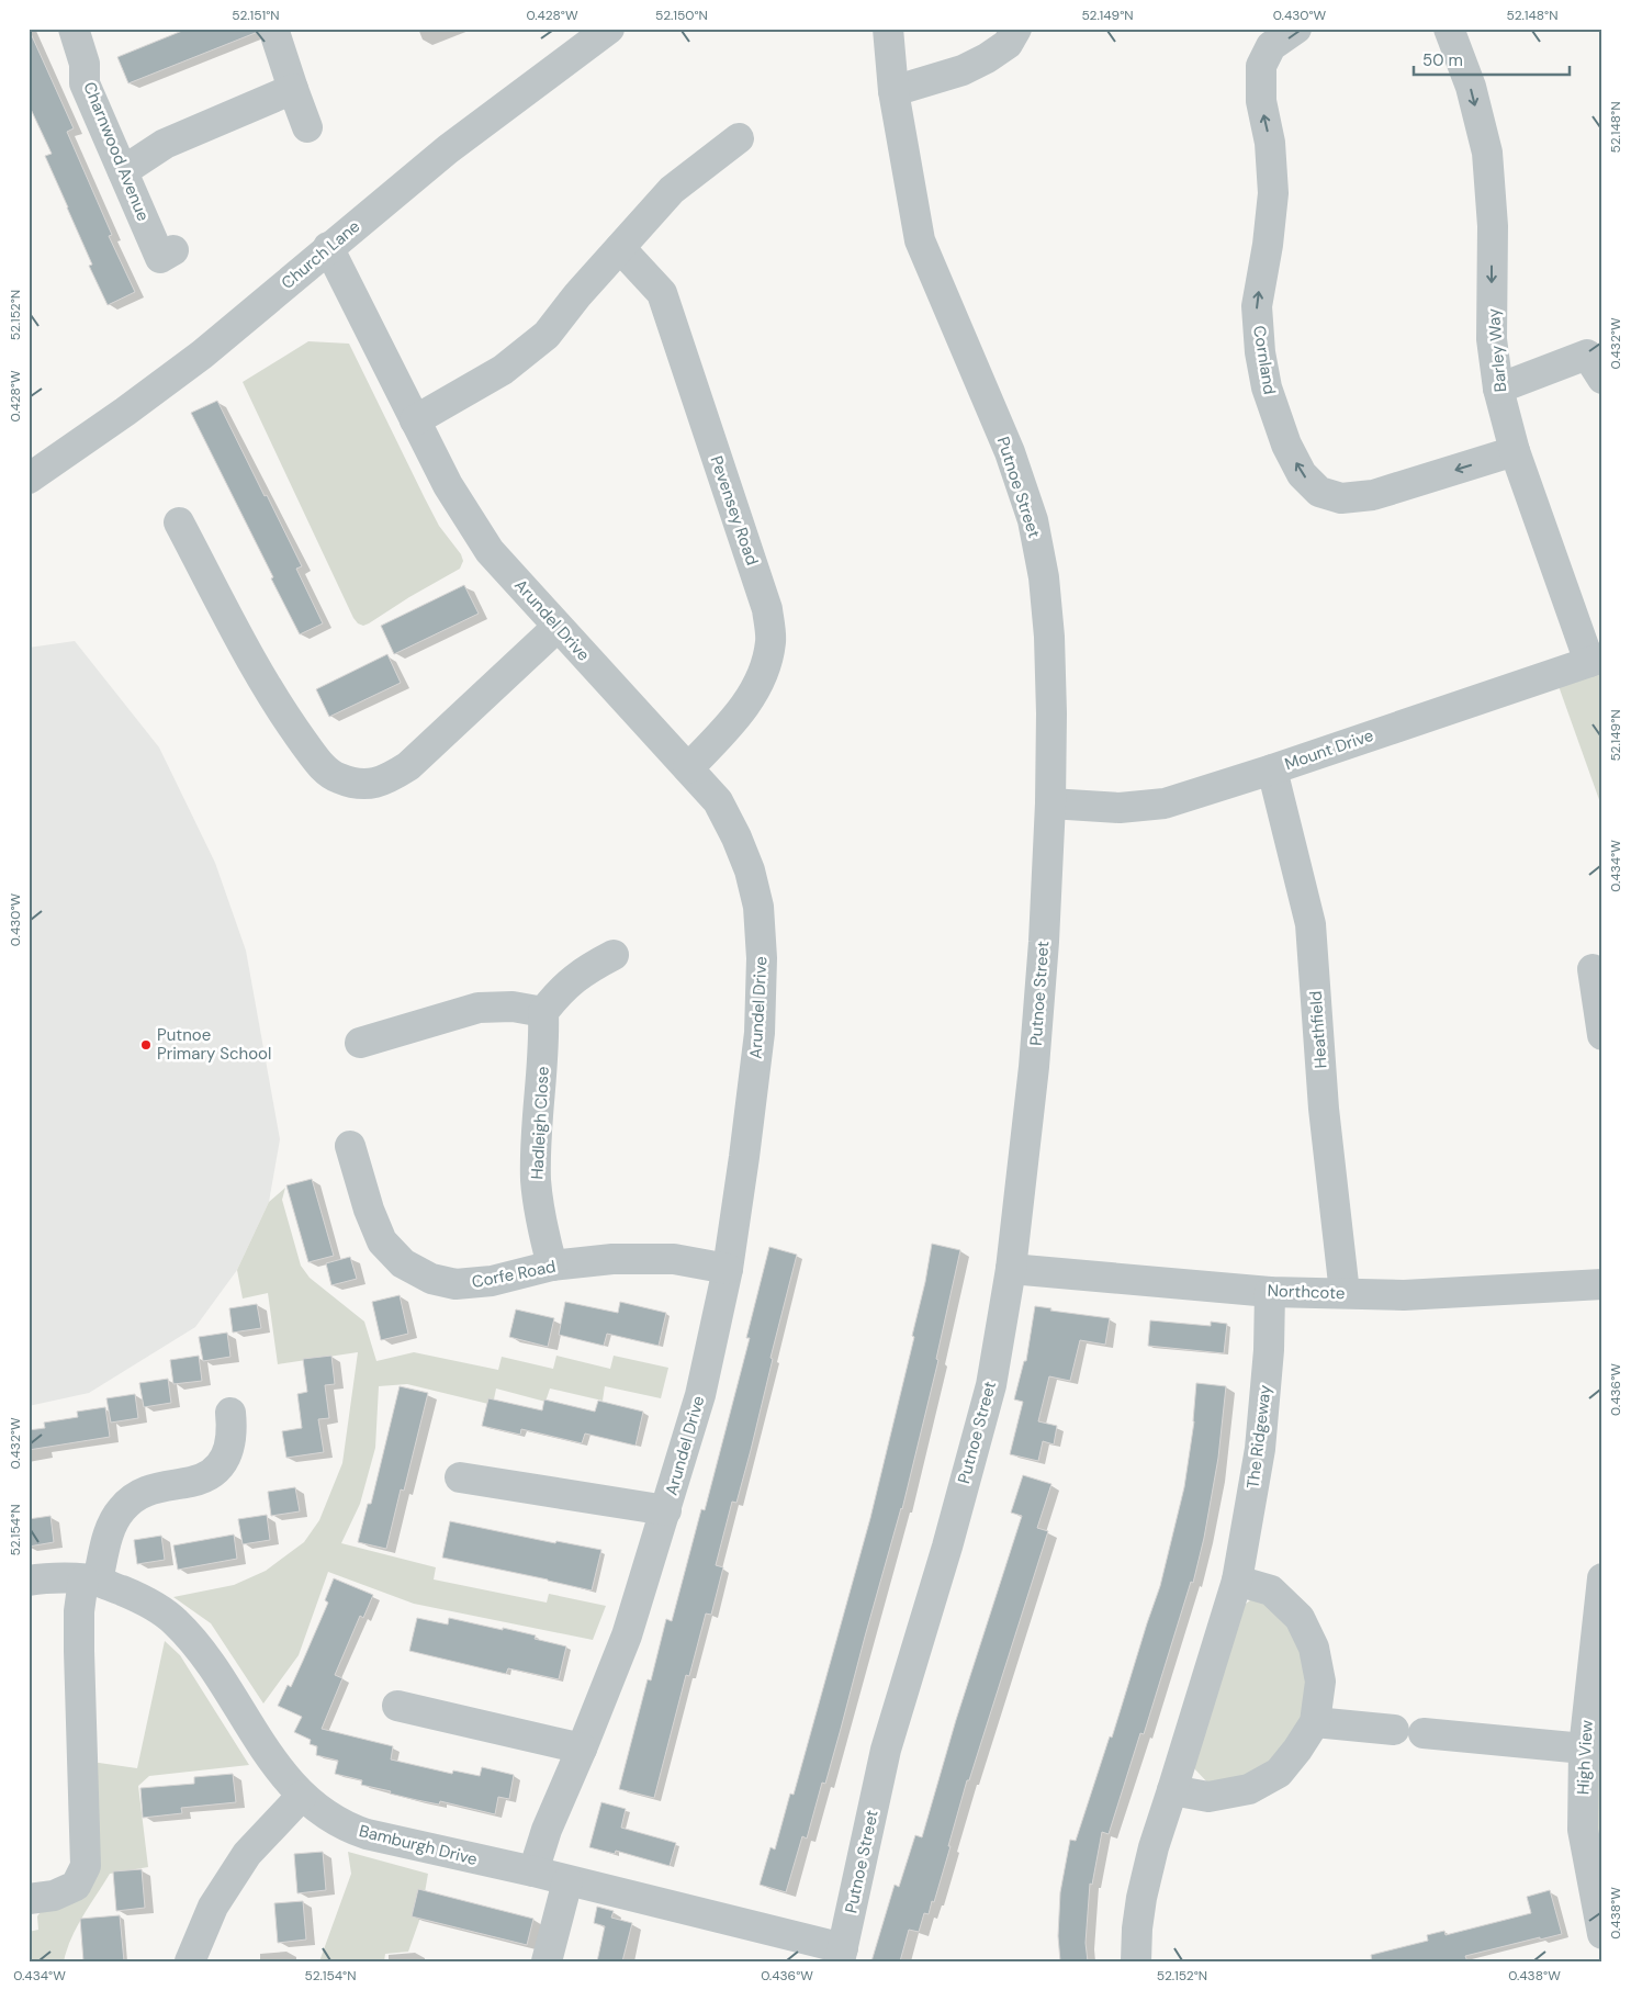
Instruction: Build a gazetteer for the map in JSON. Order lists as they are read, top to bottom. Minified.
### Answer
{"streets":{"street":["Charnwood Avenue","Church Lane","Barley Way","Cornland","Putnoe Street","Pevensey Road","Arundel Drive","Mount Drive","Heathfield","Hadleigh Close","Corfe Road","Northcote","The Ridgeway","High View","Bamburgh Drive"]},"crossings":[["Church Lane","Arundel Drive"],["Barley Way","Cornland"],["Barley Way","Mount Drive"],["Putnoe Street","Mount Drive"],["Putnoe Street","Northcote"],["Putnoe Street","Bamburgh Drive"],["Pevensey Road","Arundel Drive"],["Arundel Drive","Corfe Road"],["Arundel Drive","Bamburgh Drive"],["Mount Drive","Heathfield"],["Heathfield","Northcote"],["Hadleigh Close","Corfe Road"],["Northcote","The Ridgeway"]],"one_way":["Barley Way"],"places":["Putnoe Primary School"],"scale_bar":"50 m","coordinates":["52.151°N","0.428°W","52.150°N","52.149°N","0.430°W","52.148°N","52.152°N","0.432°W","0.434°W","0.436°W","52.154°N","0.438°W"]}
